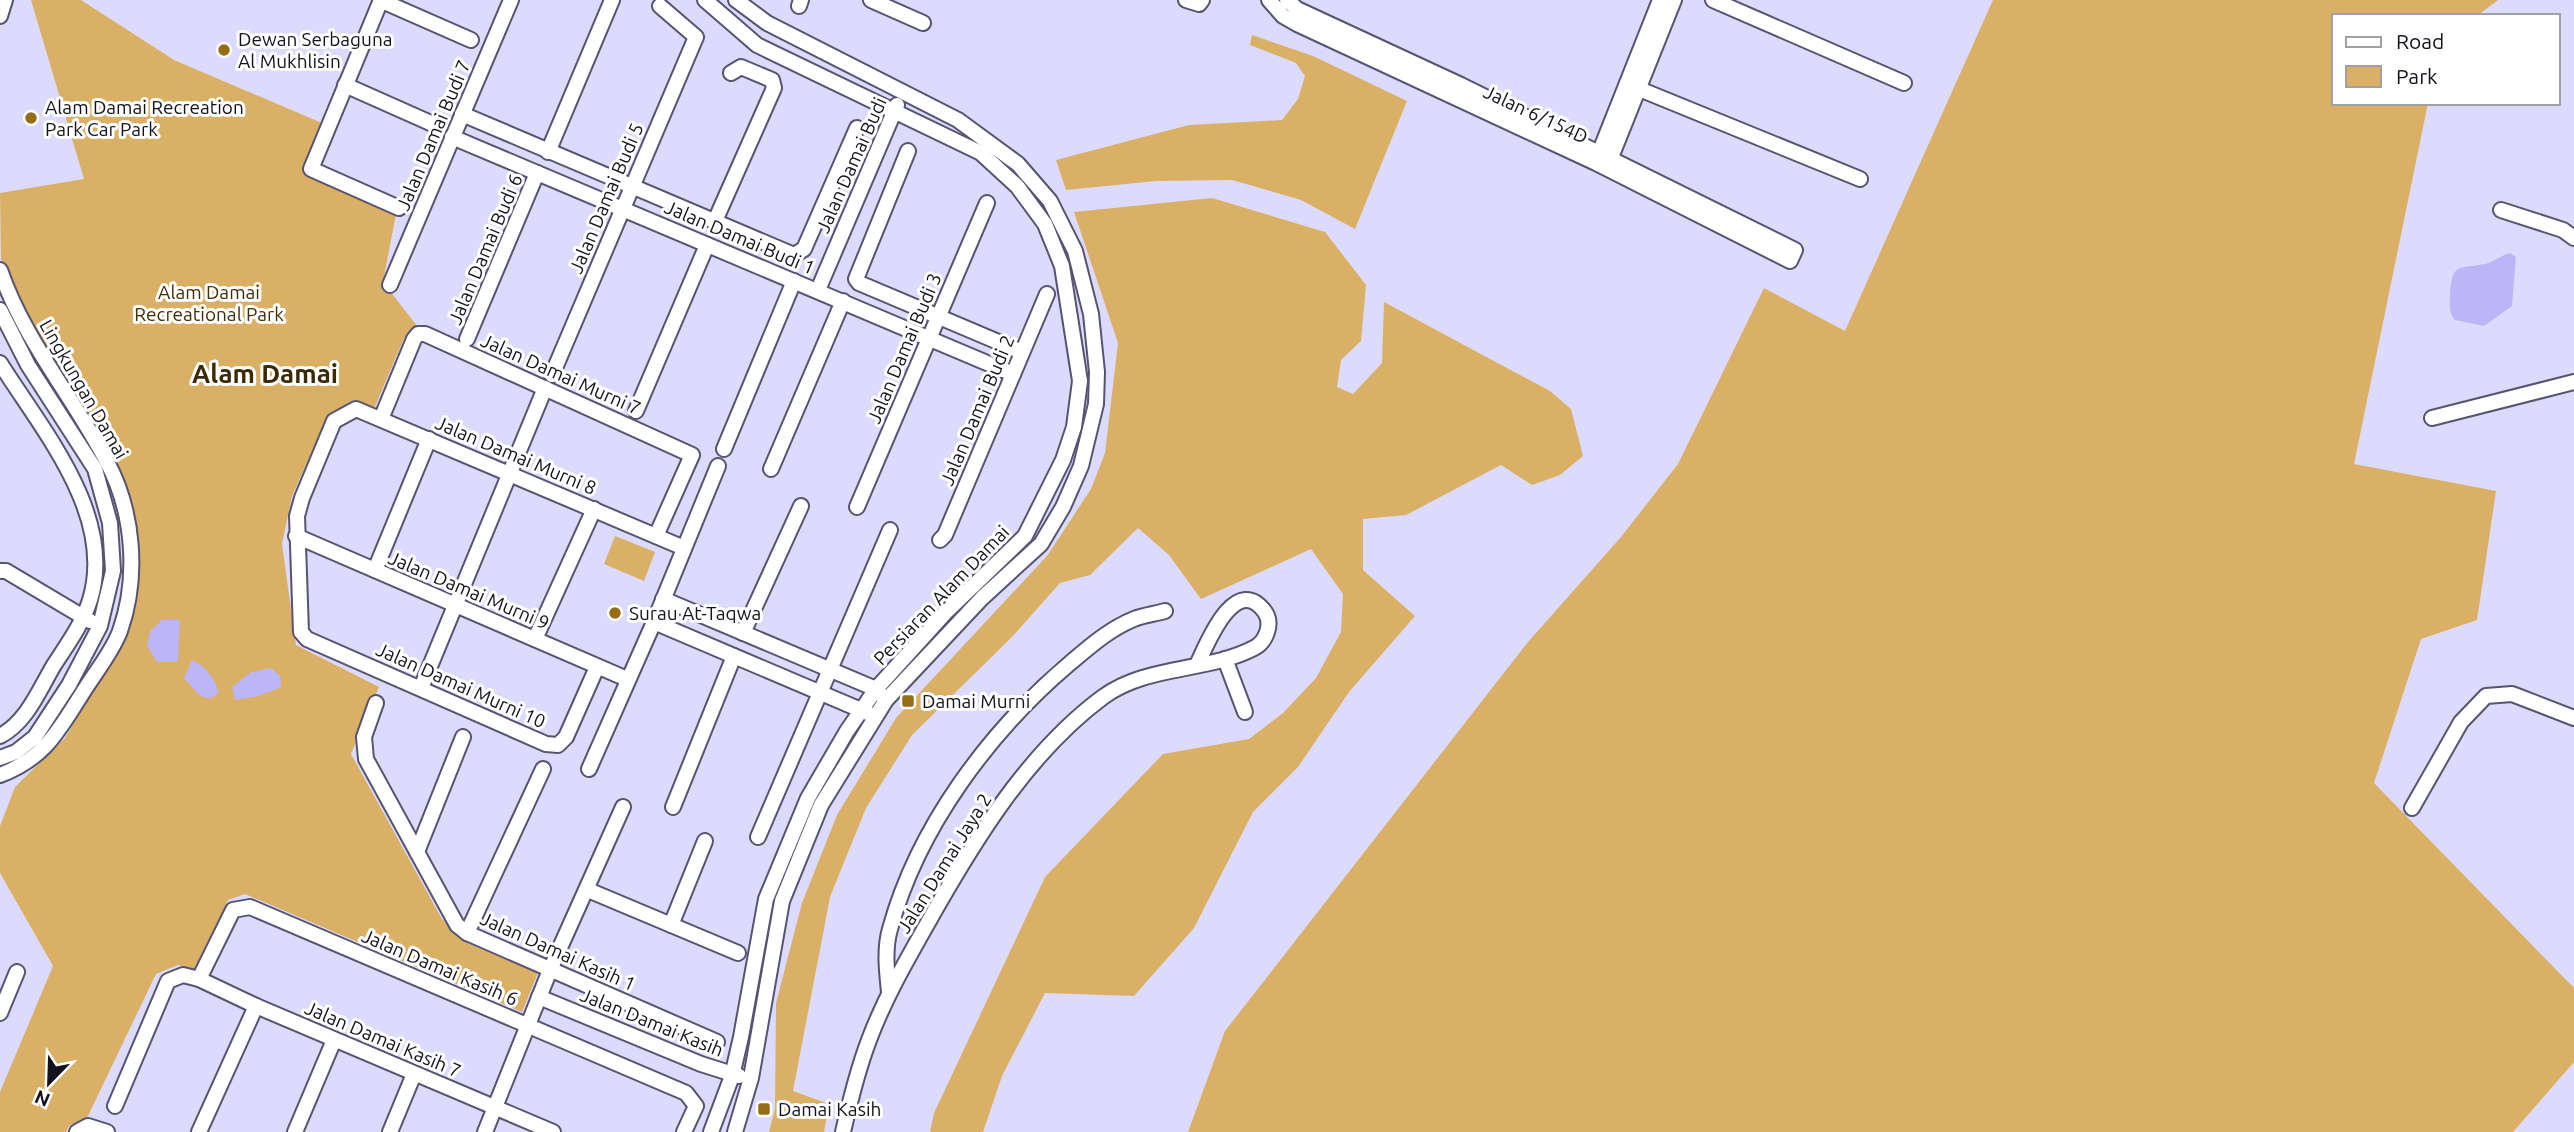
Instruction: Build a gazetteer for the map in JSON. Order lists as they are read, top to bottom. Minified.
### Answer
{"streets":{"street":["Jalan 6/154D","Jalan Damai Budi 7","Jalan Damai Budi","Jalan Damai Budi 5","Jalan Damai Budi 1","Jalan Damai Budi 6","Jalan Damai Budi 3","Jalan Damai Murni 7","Lingkungan Damai","Jalan Damai Budi 2","Jalan Damai Murni 8","Jalan Damai Murni 9","Persiaran Alam Damai","Jalan Damai Murni 10","Jalan Damai Jaya 2","Jalan Damai Kasih 1","Jalan Damai Kasih 6","Jalan Damai Kasih","Jalan Damai Kasih 7"]},"crossings":[["Jalan Damai Budi 7","Jalan Damai Budi 1"],["Jalan Damai Budi","Jalan Damai Budi 1"],["Jalan Damai Budi","Persiaran Alam Damai"],["Jalan Damai Budi 5","Jalan Damai Budi 1"],["Jalan Damai Budi 5","Jalan Damai Murni 7"],["Jalan Damai Budi 5","Jalan Damai Murni 8"],["Jalan Damai Budi 5","Jalan Damai Murni 9"],["Jalan Damai Budi 5","Jalan Damai Murni 10"],["Jalan Damai Budi 1","Jalan Damai Budi 6"],["Jalan Damai Budi 1","Jalan Damai Budi 3"],["Jalan Damai Budi 1","Jalan Damai Budi 2"],["Jalan Damai Murni 7","Jalan Damai Murni 8"],["Jalan Damai Murni 8","Jalan Damai Murni 9"],["Jalan Damai Murni 8","Jalan Damai Murni 10"],["Jalan Damai Murni 9","Jalan Damai Murni 10"],["Persiaran Alam Damai","Jalan Damai Kasih"],["Jalan Damai Kasih 6","Jalan Damai Kasih 7"]],"districts":["Alam Damai"],"parks":["Alam Damai Recreational Park"],"places":{"other":["Dewan Serbaguna Al Mukhlisin","Alam Damai Recreation Park Car Park","Surau At-Taqwa"],"transit":["Damai Murni","Damai Kasih"]},"legend":["Road","Park"],"north":"bottom left"}
